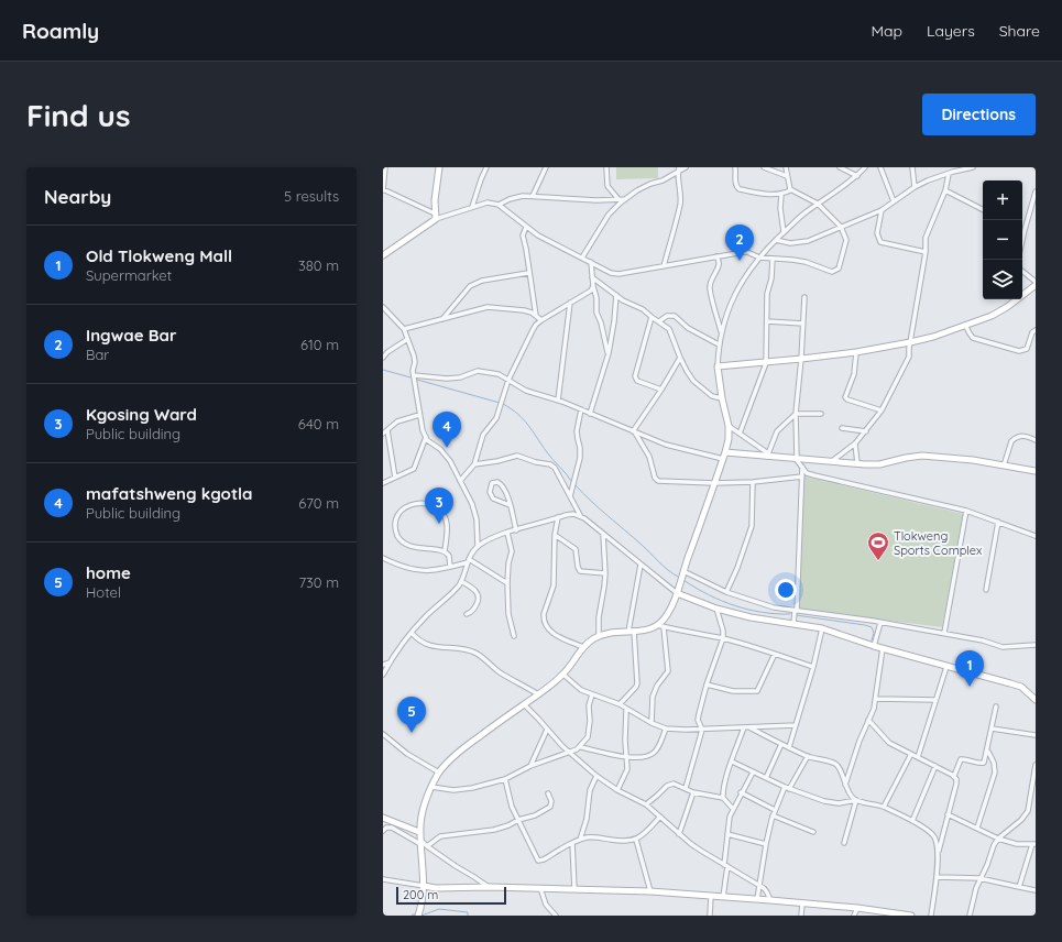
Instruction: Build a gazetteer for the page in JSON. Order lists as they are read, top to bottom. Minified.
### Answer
{"places":{"sports":["Tlokweng Sports Complex"]},"scale_bar":"200 m","page":{"header":"Roamly","nav":["Map","Layers","Share"],"buttons":"Directions","title":"Find us","heading":["Nearby","5 results"],"map_buttons":["+","−"],"list":[{"mark":"1","name":"Old Tlokweng Mall","note":"Supermarket","value":"380 m"},{"mark":"2","name":"Ingwae Bar","note":"Bar","value":"610 m"},{"mark":"3","name":"Kgosing Ward","note":"Public building","value":"640 m"},{"mark":"4","name":"mafatshweng kgotla","note":"Public building","value":"670 m"},{"mark":"5","name":"home","note":"Hotel","value":"730 m"}],"pins":["2","4","3","1","5"],"scale":"200 m"}}
